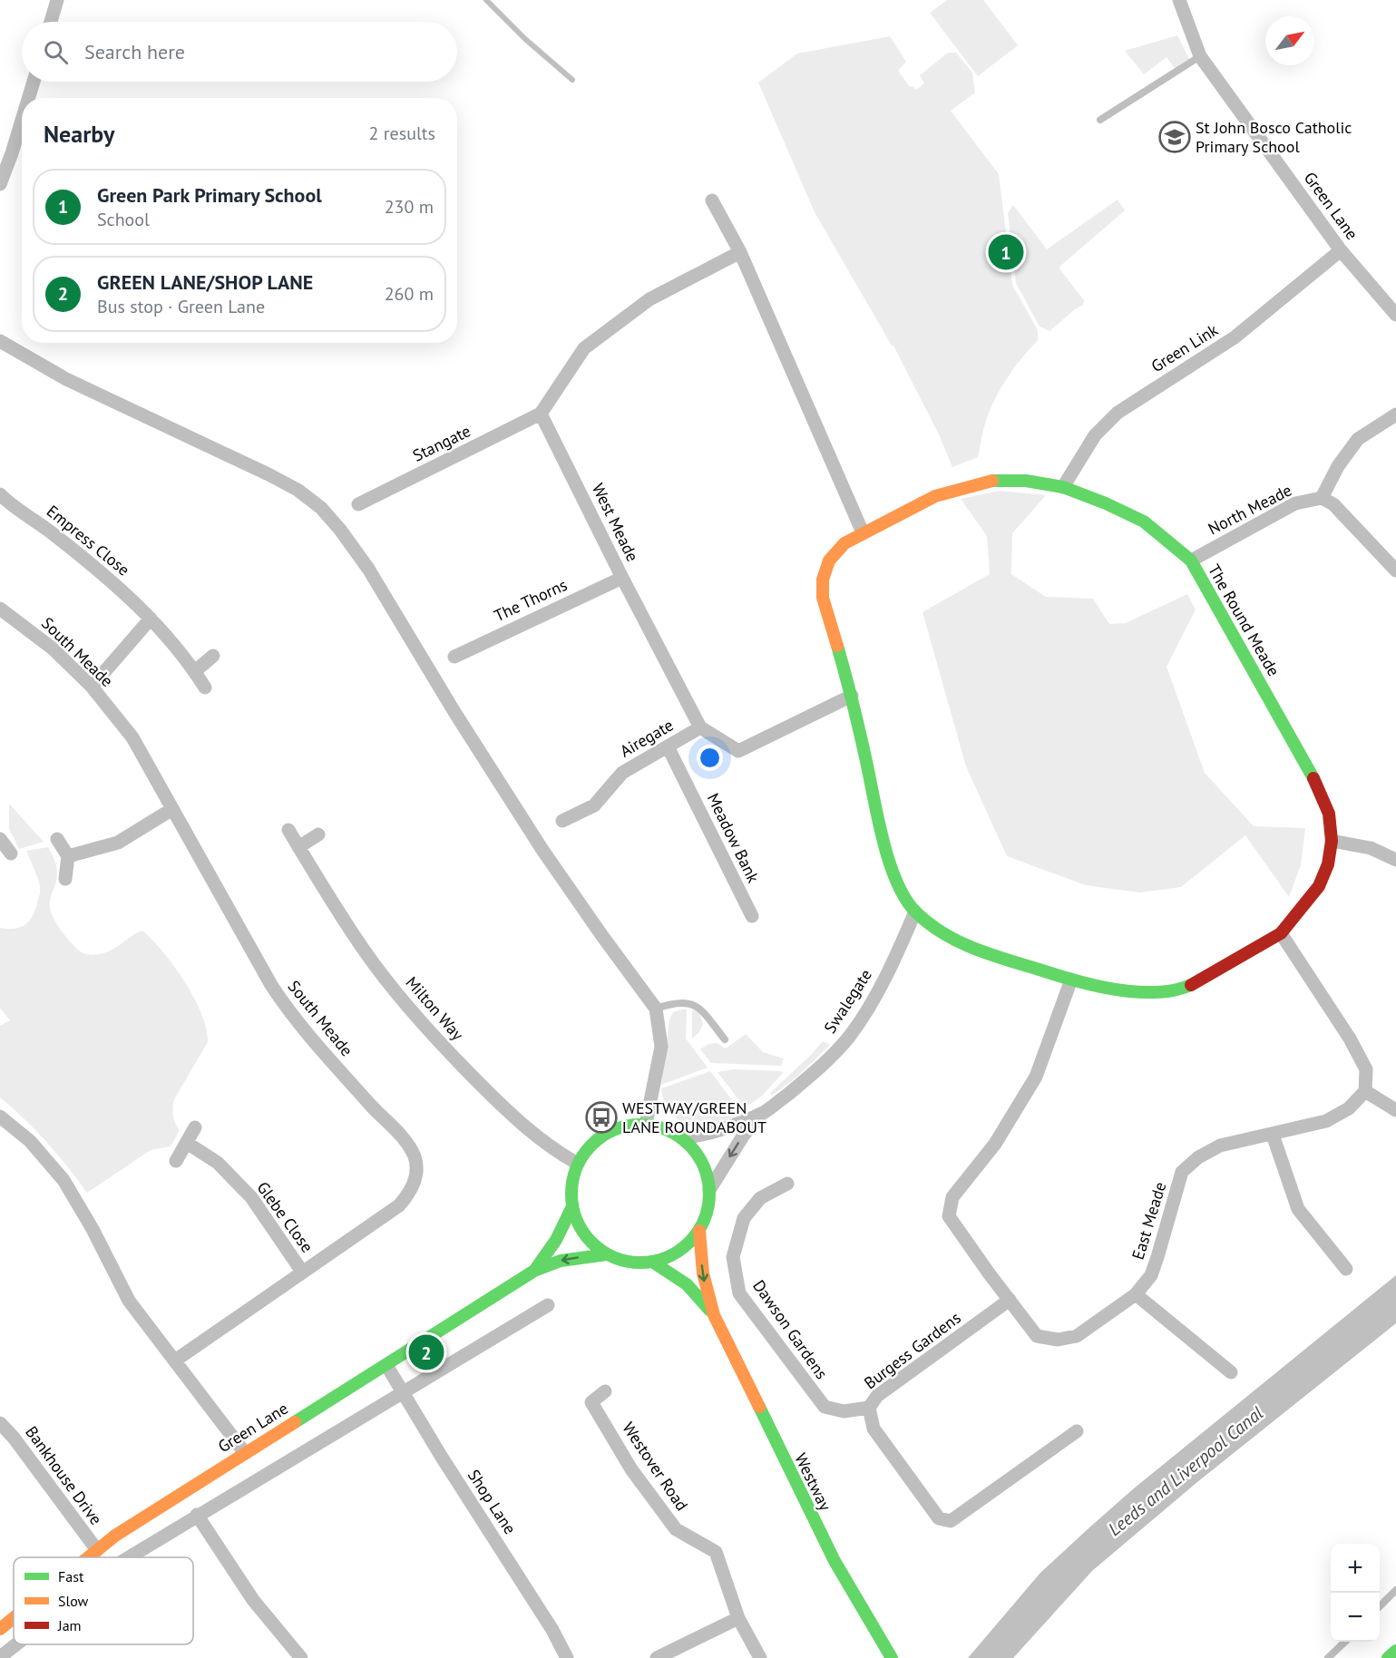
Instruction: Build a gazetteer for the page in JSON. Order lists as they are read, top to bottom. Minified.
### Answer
{"streets":{"main road":["Green Lane","The Round Meade","Westway"],"street":["Green Link","Stangate","North Meade","West Meade","Empress Close","The Thorns","South Meade","Airegate","Meadow Bank","Swalegate","Milton Way","Glebe Close","East Meade","Dawson Gardens","Burgess Gardens","Westover Road","Bankhouse Drive","Shop Lane"]},"crossings":[["Green Lane","Green Link"],["Green Lane","Swalegate"],["Green Lane","Milton Way"],["Green Lane","Bankhouse Drive"],["Green Lane","Westway"],["Green Lane","Shop Lane"],["Green Link","The Round Meade"],["Stangate","West Meade"],["North Meade","The Round Meade"],["West Meade","The Thorns"],["West Meade","Airegate"],["The Round Meade","Swalegate"],["The Round Meade","East Meade"],["South Meade","Glebe Close"],["Airegate","Meadow Bank"],["Swalegate","Milton Way"],["Swalegate","Westway"],["Milton Way","Westway"],["East Meade","Burgess Gardens"],["Dawson Gardens","Burgess Gardens"]],"water":["Leeds and Liverpool Canal"],"places":{"school or university":["St John Bosco Catholic Primary School"],"bus stop":["WESTWAY/GREEN LANE ROUNDABOUT"]},"legend":["Fast","Slow","Jam"],"north":"top right","page":{"search":"Search here","heading":["Nearby","2 results"],"list":[{"mark":"1","name":"Green Park Primary School","note":"School","value":"230 m"},{"mark":"2","name":"GREEN LANE/SHOP LANE","note":"Bus stop · Green Lane","value":"260 m"}],"pins":["1","2"],"map_buttons":["+","−"]}}
